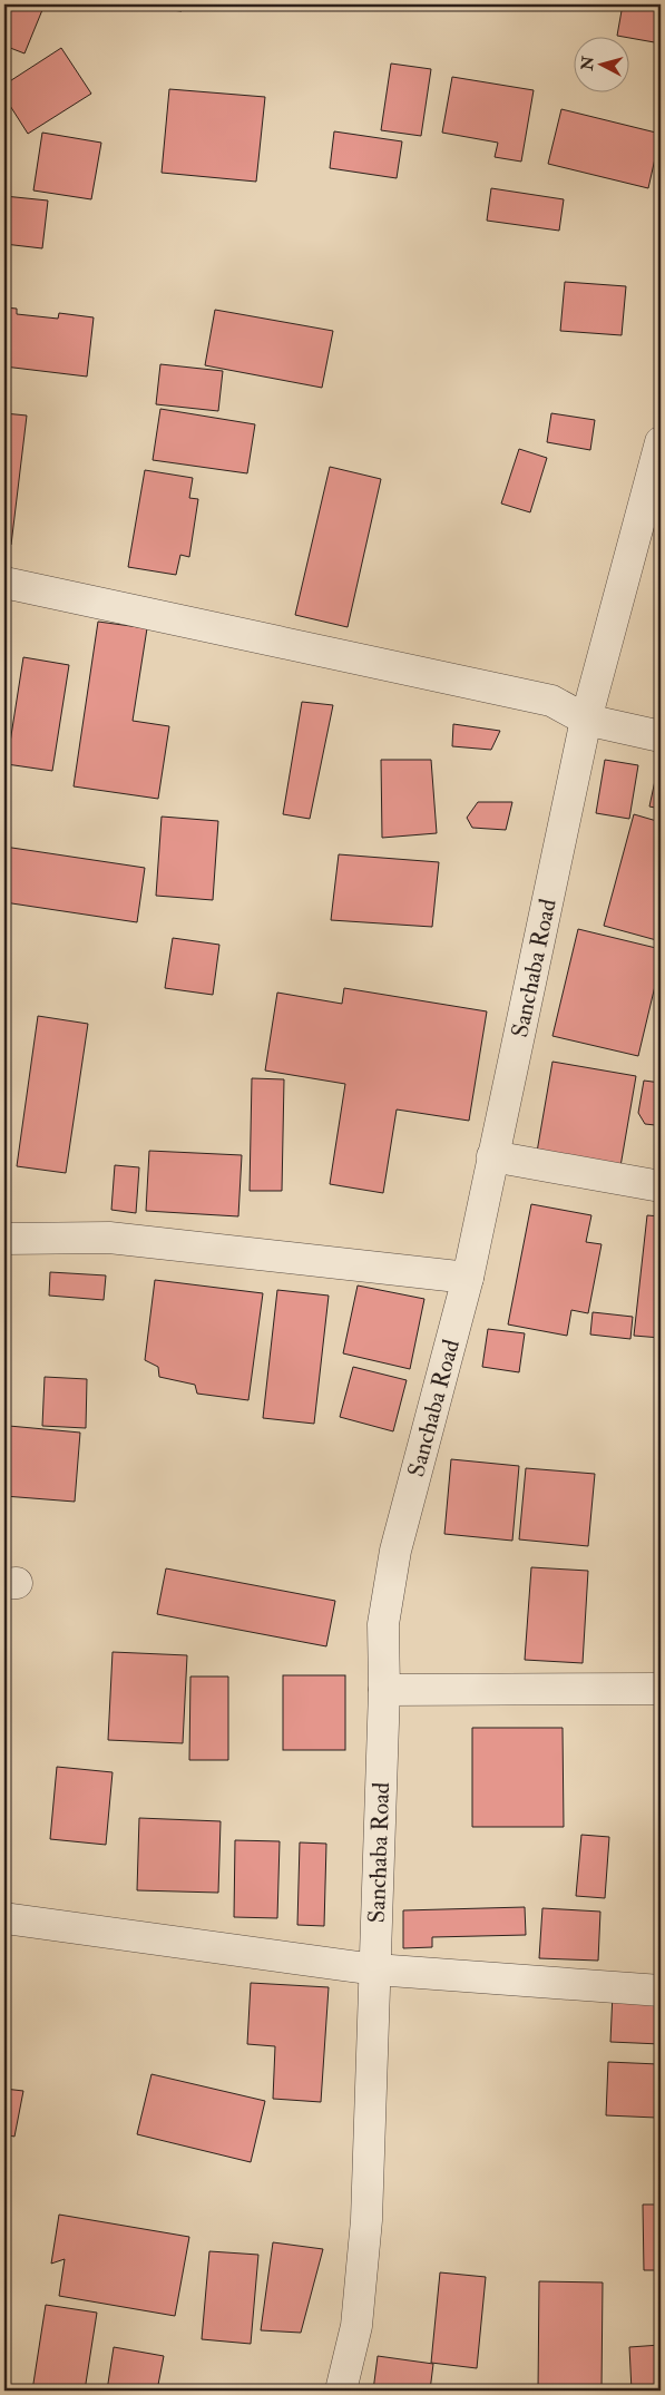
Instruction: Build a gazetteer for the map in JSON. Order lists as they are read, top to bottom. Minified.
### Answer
{"streets":{"street":["Sanchaba Road"]},"north":"left"}
